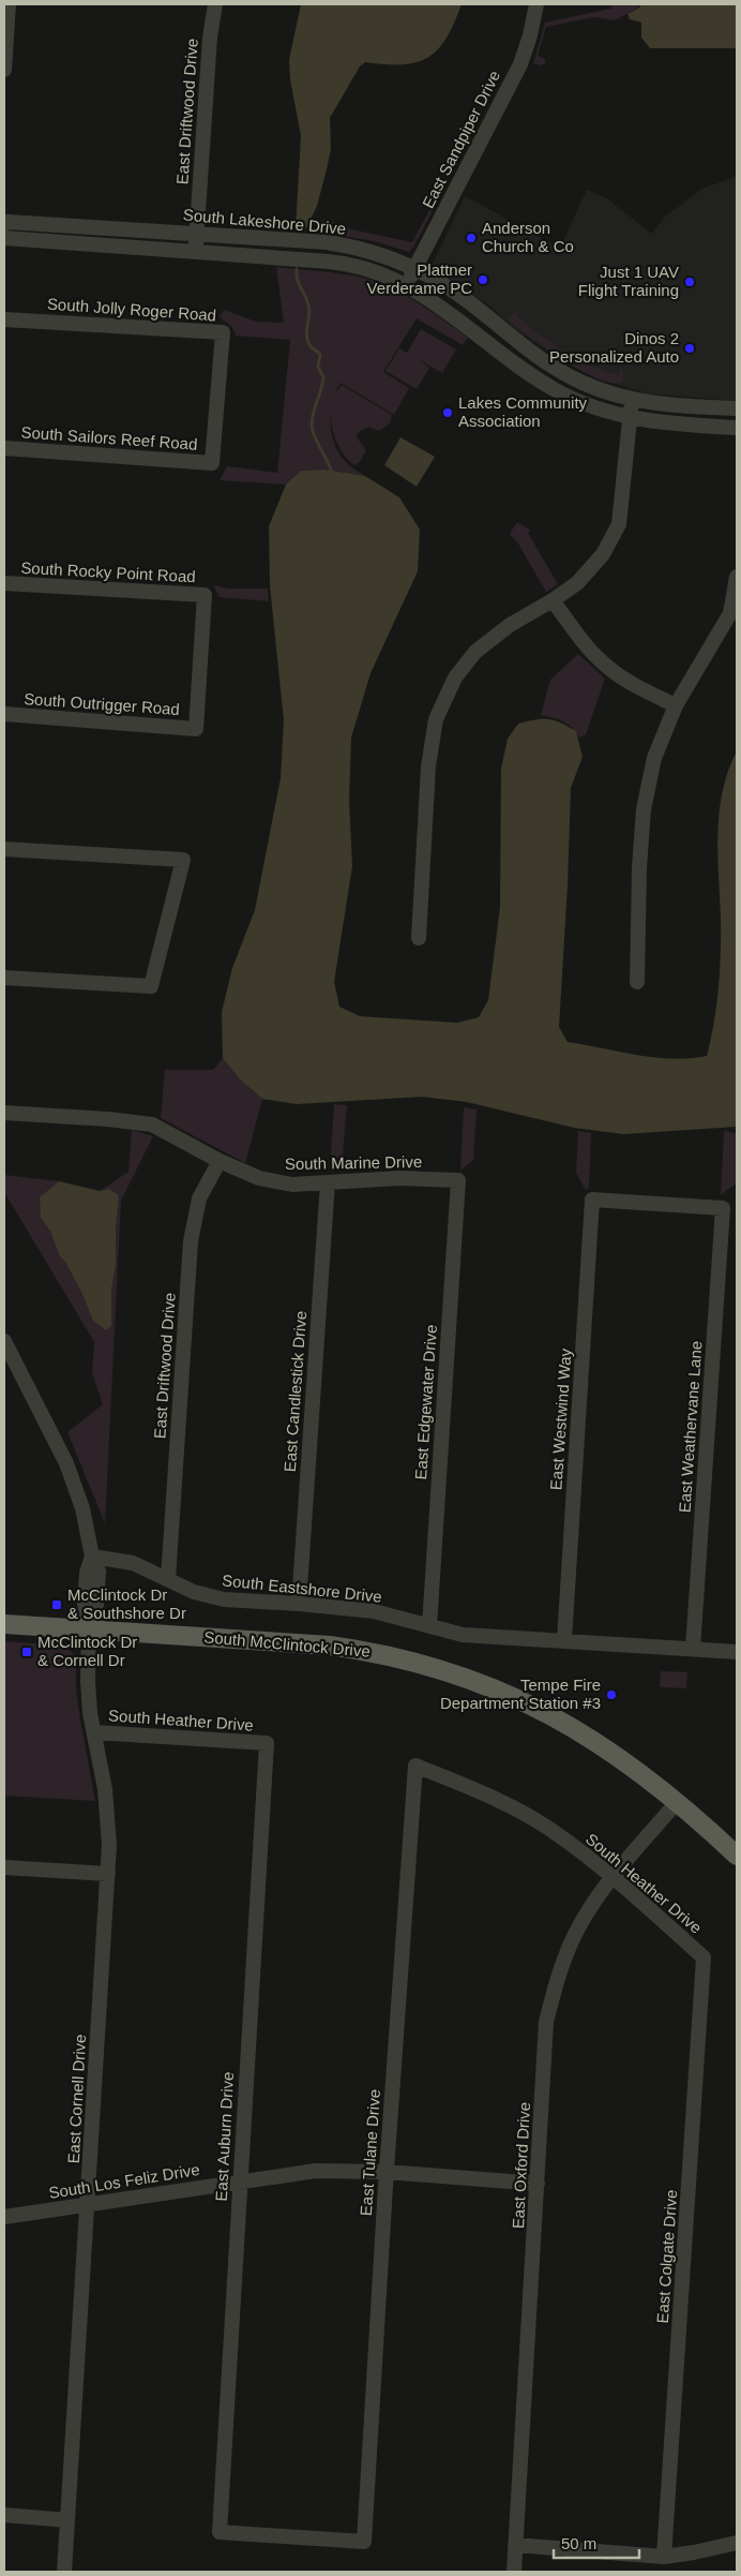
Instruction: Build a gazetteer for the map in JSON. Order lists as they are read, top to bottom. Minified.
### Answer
{"streets":{"main road":["South McClintock Drive"],"street":["East Driftwood Drive","East Sandpiper Drive","South Lakeshore Drive","South Jolly Roger Road","South Sailors Reef Road","South Rocky Point Road","South Outrigger Road","South Marine Drive","East Candlestick Drive","East Edgewater Drive","East Westwind Way","East Weathervane Lane","South Eastshore Drive","South Heather Drive","East Cornell Drive","East Auburn Drive","East Tulane Drive","East Oxford Drive","South Los Feliz Drive","East Colgate Drive"]},"crossings":[["East Driftwood Drive","South Lakeshore Drive"],["East Driftwood Drive","South Marine Drive"],["East Driftwood Drive","South Eastshore Drive"],["East Sandpiper Drive","South Lakeshore Drive"],["South Jolly Roger Road","South Sailors Reef Road"],["South Rocky Point Road","South Outrigger Road"],["South Marine Drive","East Candlestick Drive"],["South Marine Drive","East Edgewater Drive"],["East Candlestick Drive","South Eastshore Drive"],["East Edgewater Drive","South Eastshore Drive"],["East Westwind Way","East Weathervane Lane"],["East Westwind Way","South Eastshore Drive"],["East Weathervane Lane","South Eastshore Drive"],["South Eastshore Drive","East Cornell Drive"],["South McClintock Drive","East Cornell Drive"],["South McClintock Drive","East Oxford Drive"],["South Heather Drive","East Cornell Drive"],["South Heather Drive","East Auburn Drive"],["South Heather Drive","East Tulane Drive"],["South Heather Drive","East Oxford Drive"],["South Heather Drive","East Colgate Drive"],["East Cornell Drive","South Los Feliz Drive"],["East Auburn Drive","East Tulane Drive"],["East Auburn Drive","South Los Feliz Drive"],["East Tulane Drive","South Los Feliz Drive"],["East Oxford Drive","South Los Feliz Drive"]],"places":{"other":["Anderson Church & Co","Plattner Verderame PC","Just 1 UAV Flight Training","Dinos 2 Personalized Auto","Lakes Community Association","Tempe Fire Department Station #3"],"transit":["McClintock Dr & Southshore Dr","McClintock Dr & Cornell Dr"]},"scale_bar":"50 m"}
